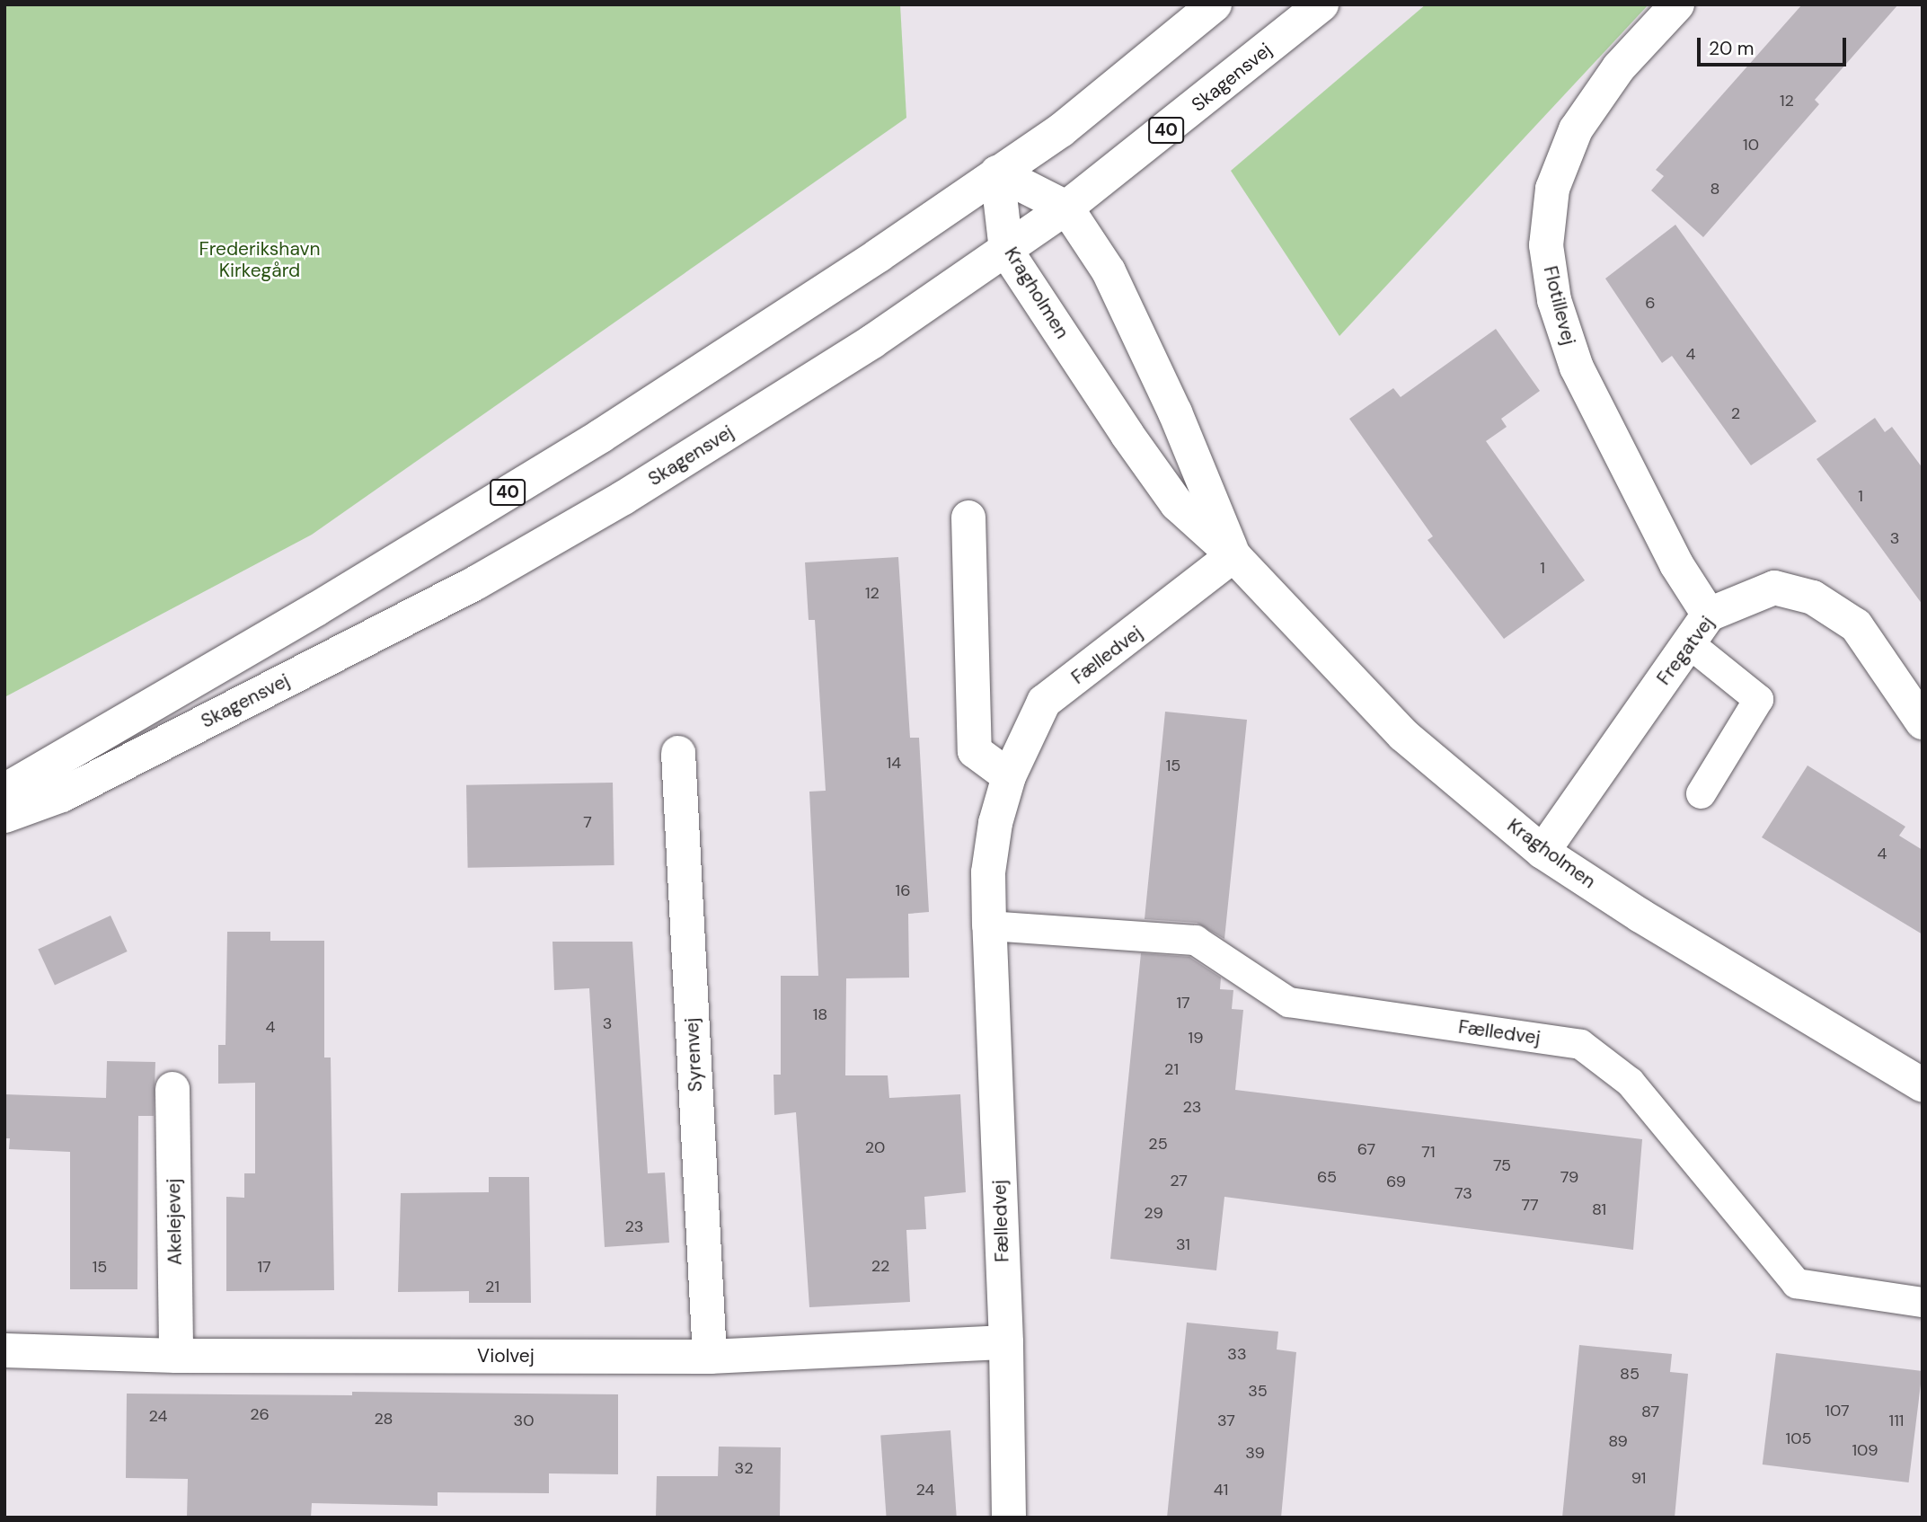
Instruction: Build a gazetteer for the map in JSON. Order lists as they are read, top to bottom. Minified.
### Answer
{"streets":{"street":["Skagensvej","40","Kragholmen","Flotillevej","Fregatvej","Fælledvej","Syrenvej","Akelejevej","Violvej"]},"crossings":[["Skagensvej","Kragholmen"],["40","Kragholmen"],["Kragholmen","Fregatvej"],["Kragholmen","Fælledvej"],["Flotillevej","Fregatvej"],["Fælledvej","Violvej"],["Syrenvej","Violvej"],["Akelejevej","Violvej"]],"parks":["Frederikshavn Kirkegård"],"house_numbers":["12","10","8","6","4","2","1","3","1","12","14","15","7","4","16","17","18","3","4","19","21","23","25","20","67","71","75","65","79","27","69","73","77","81","29","23","31","22","15","17","21","33","85","35","107","87","26","24","28","30","37","111","105","89","109","39","32","91","24","41"],"scale_bar":"20 m"}
